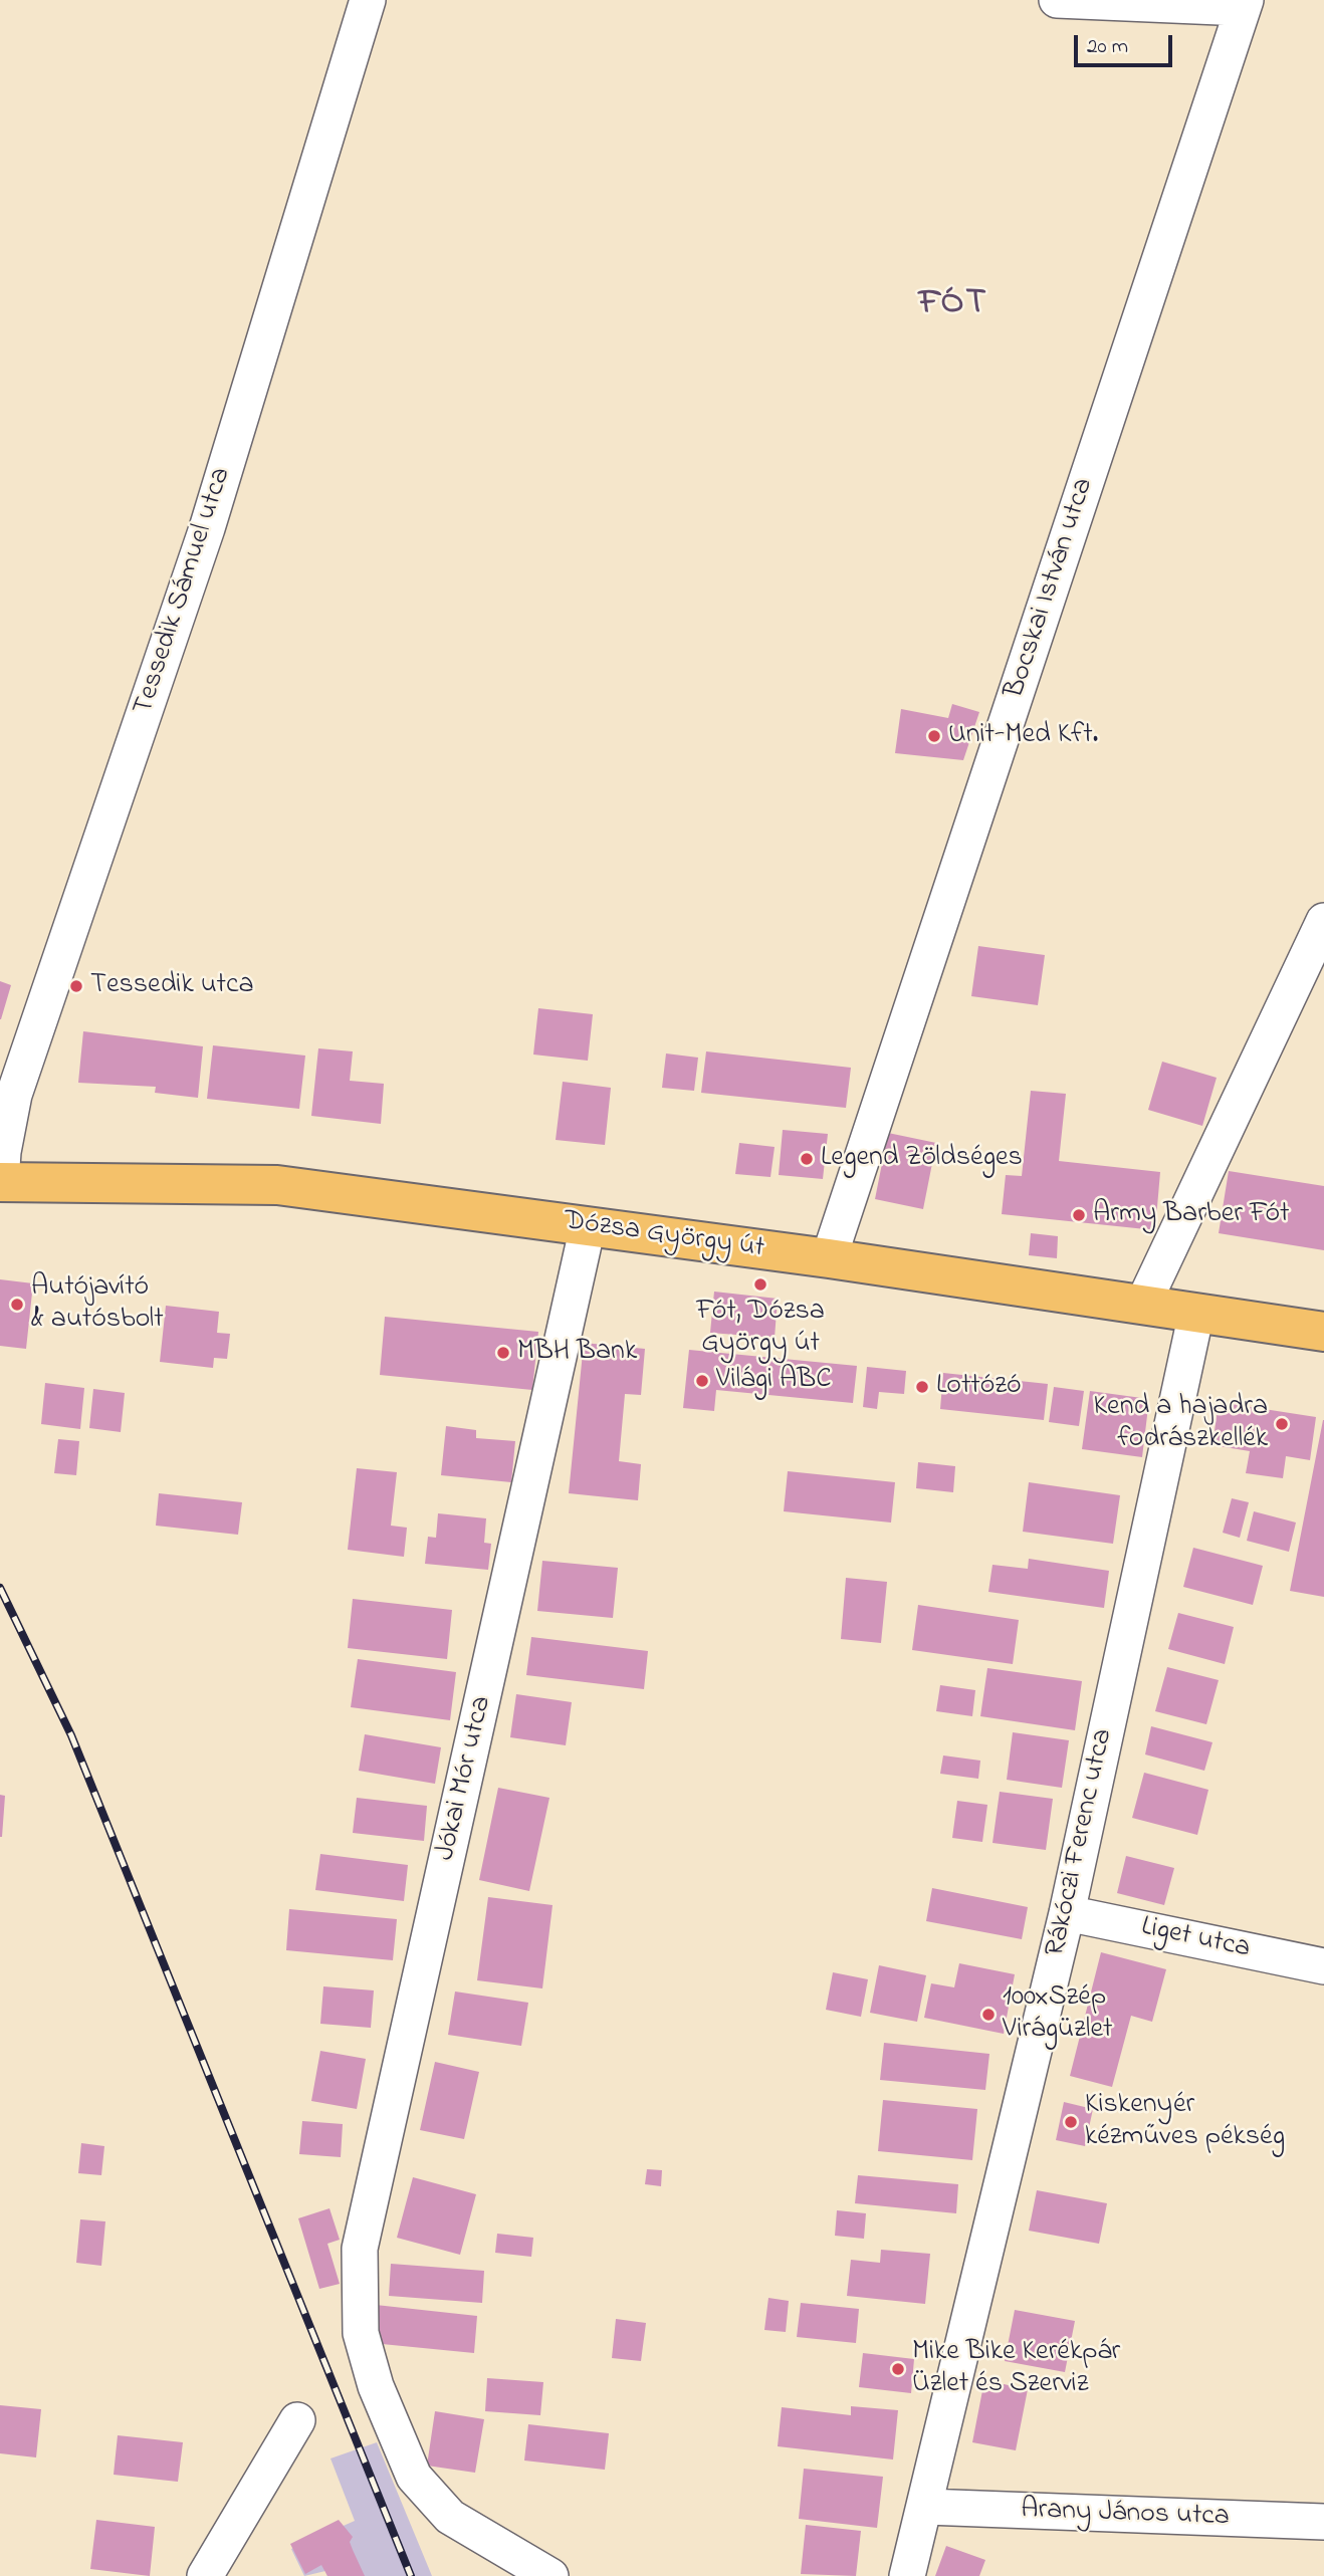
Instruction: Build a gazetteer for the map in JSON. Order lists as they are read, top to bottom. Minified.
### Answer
{"streets":{"main road":["Dózsa György út"],"street":["Bocskai István utca","Tessedik Sámuel utca","Jókai Mór utca","Rákóczi Ferenc utca","Liget utca","Arany János utca"]},"crossings":[["Bocskai István utca","Dózsa György út"],["Tessedik Sámuel utca","Dózsa György út"],["Dózsa György út","Jókai Mór utca"],["Dózsa György út","Rákóczi Ferenc utca"],["Rákóczi Ferenc utca","Liget utca"],["Rákóczi Ferenc utca","Arany János utca"]],"districts":["FÓT"],"places":["Unit-Med Kft.","Tessedik utca","Legend Zöldséges","Army Barber Fót","Fót, Dózsa György út","Autójavító & autósbolt","MBH Bank","Világi ABC","Lottózó","Kend a hajadra fodrászkellék","100xSzép Virágüzlet","Kiskenyér kézműves pékség","Mike Bike Kerékpár Üzlet és Szerviz"],"scale_bar":"20 m"}
